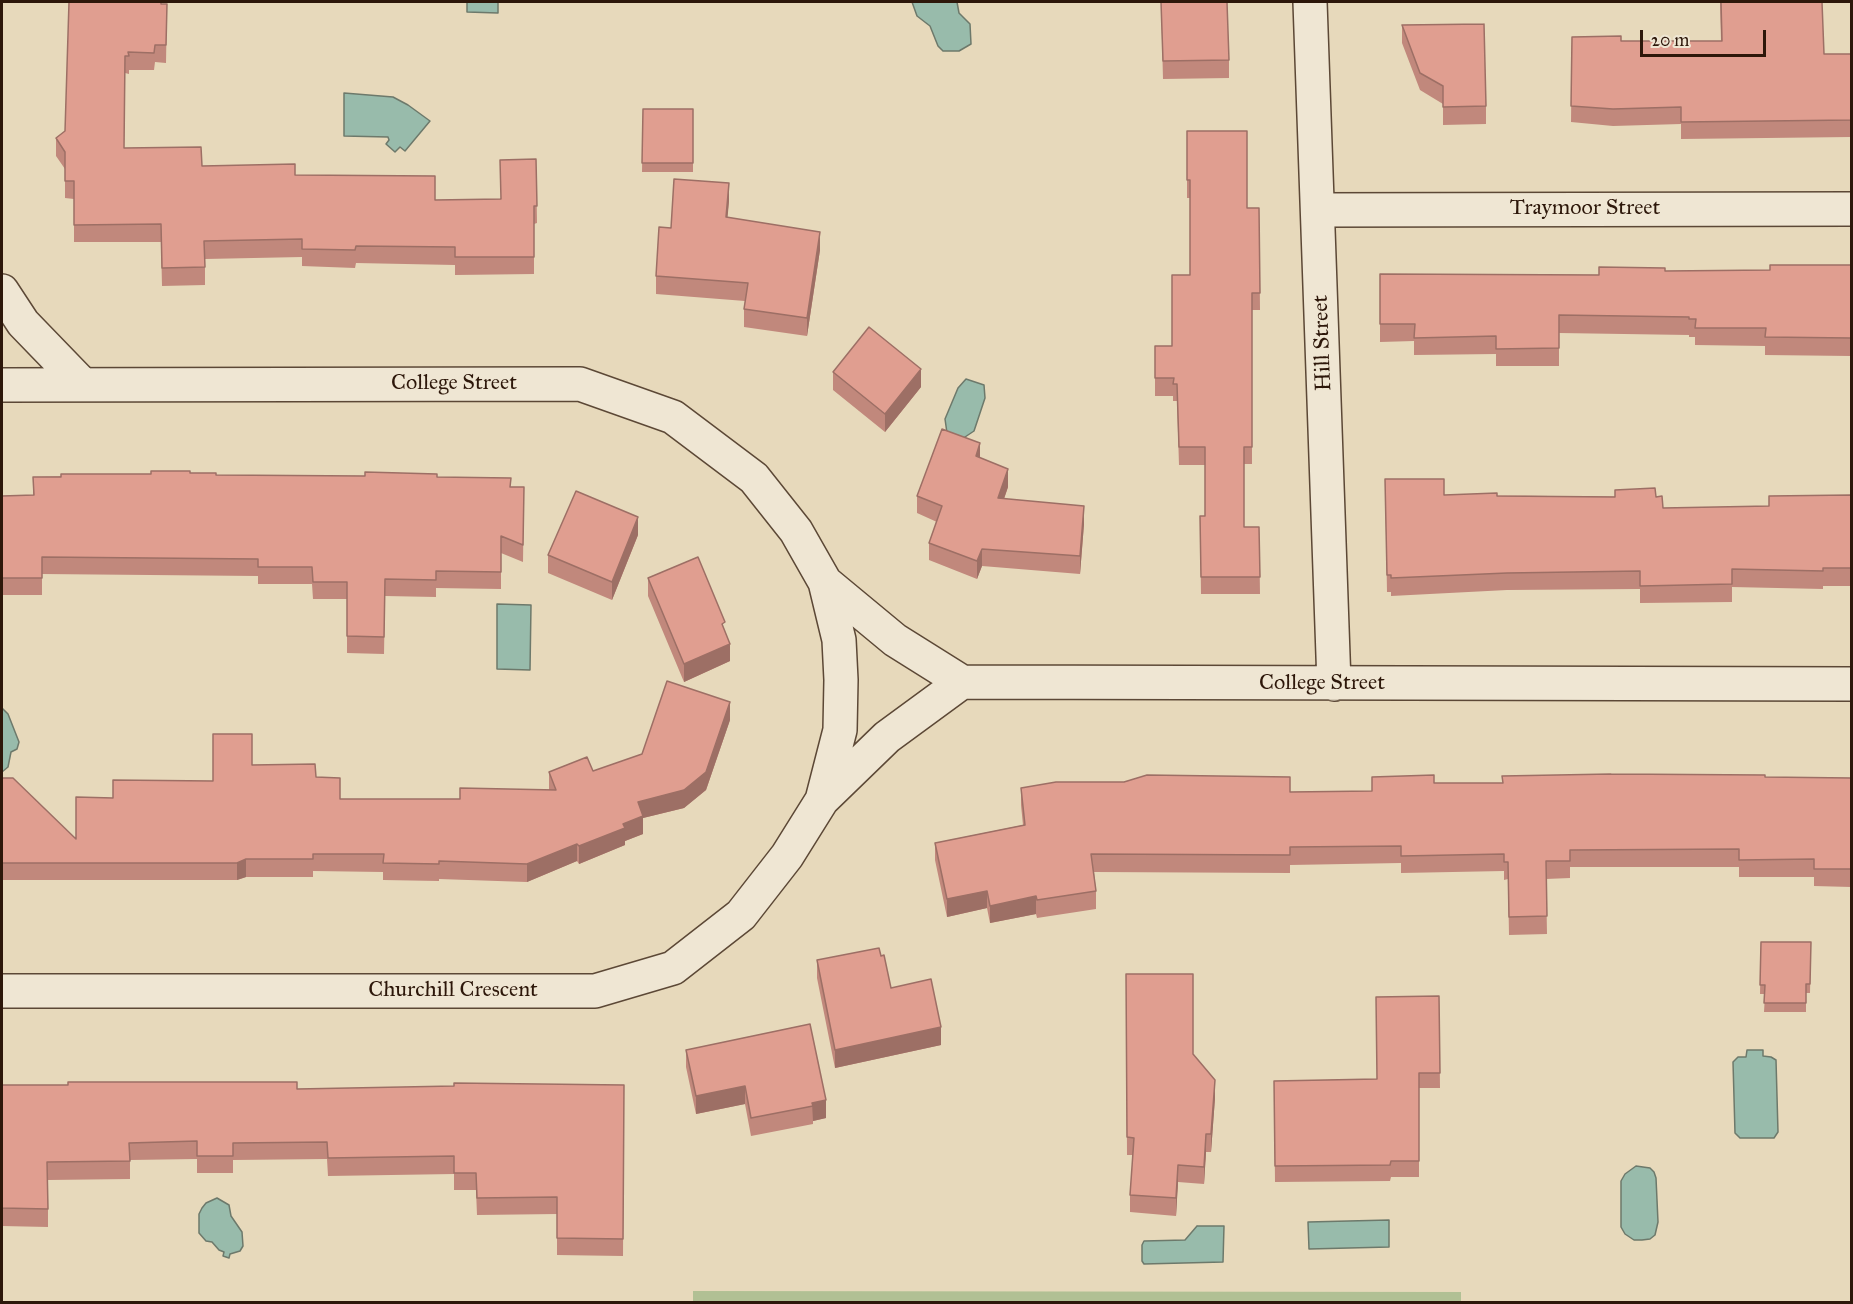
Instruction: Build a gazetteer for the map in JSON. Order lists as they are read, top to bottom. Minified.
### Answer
{"streets":{"street":["Traymoor Street","Hill Street","College Street","Churchill Crescent"]},"crossings":[["Traymoor Street","Hill Street"],["Hill Street","College Street"],["College Street","Churchill Crescent"]],"scale_bar":"20 m"}
